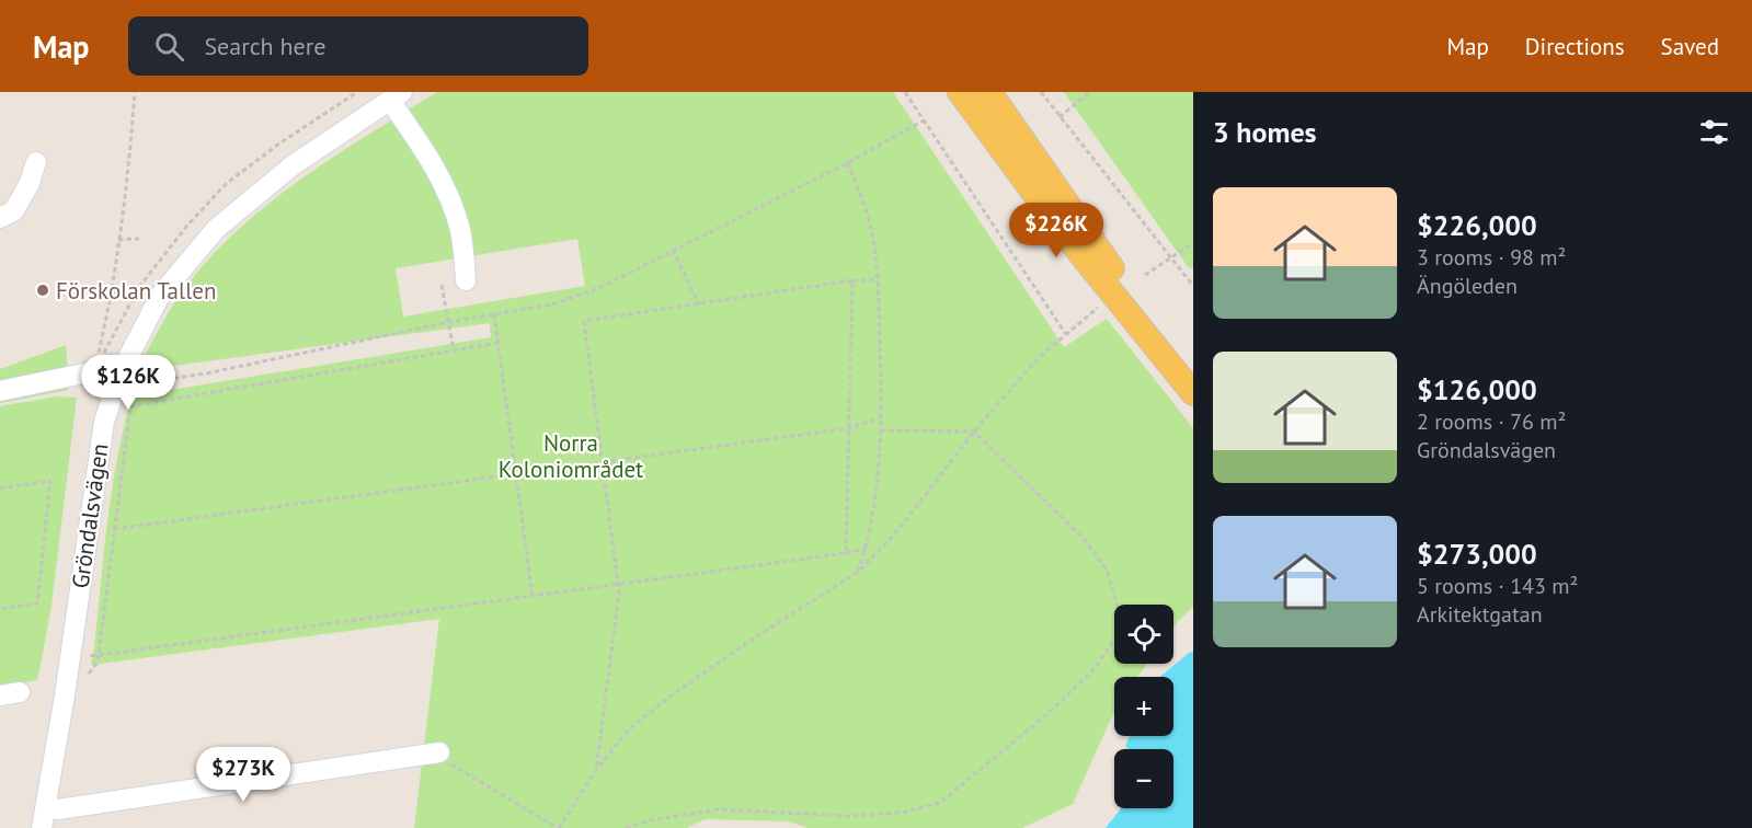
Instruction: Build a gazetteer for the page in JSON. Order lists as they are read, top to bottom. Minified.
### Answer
{"streets":{"street":["Gröndalsvägen"]},"parks":["Norra Koloniområdet"],"places":["Förskolan Tallen"],"page":{"header":"Map","search":"Search here","nav":["Map","Directions","Saved"],"heading":"3 homes","list":[{"name":"$226,000","note":"3 rooms · 98 m² · Ängöleden"},{"name":"$126,000","note":"2 rooms · 76 m² · Gröndalsvägen"},{"name":"$273,000","note":"5 rooms · 143 m² · Arkitektgatan"}],"price":["$226K","$126K","$273K"],"map_buttons":["+","−"]}}
